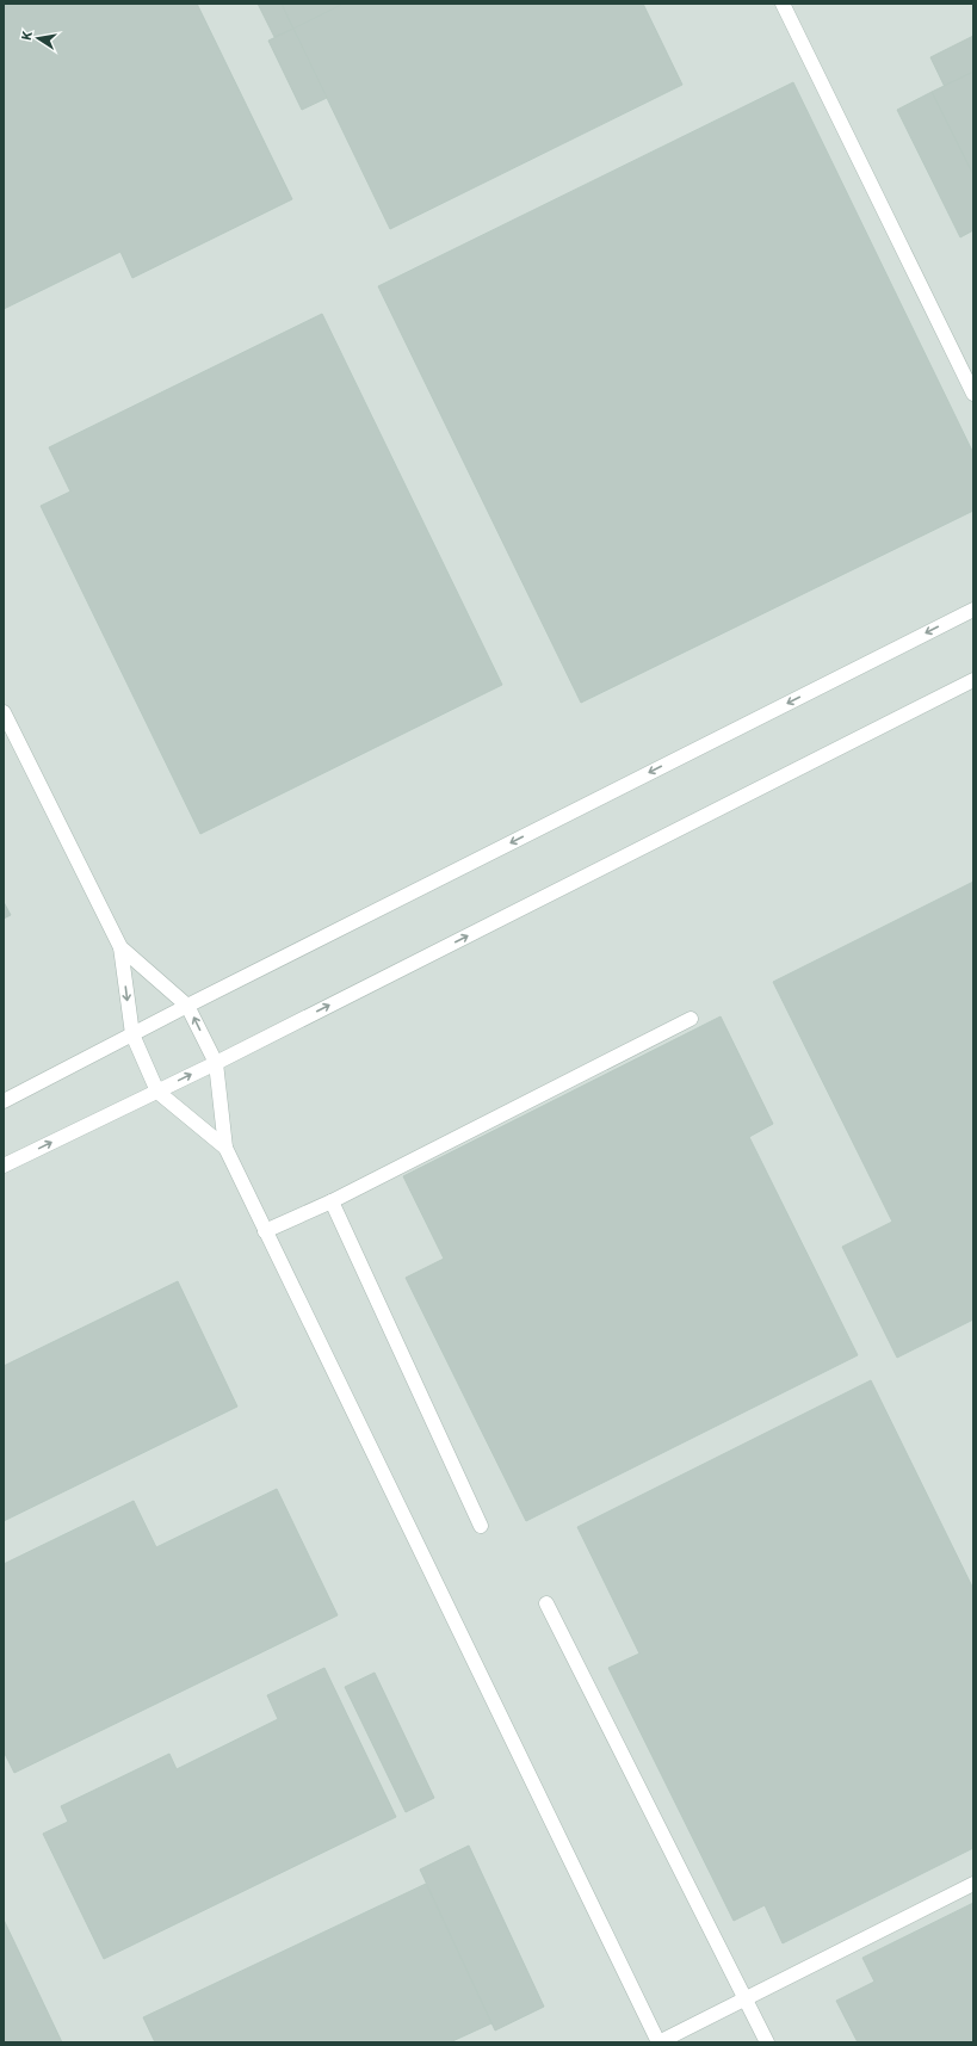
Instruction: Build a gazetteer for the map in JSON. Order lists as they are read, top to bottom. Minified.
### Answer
{"north":"left"}
